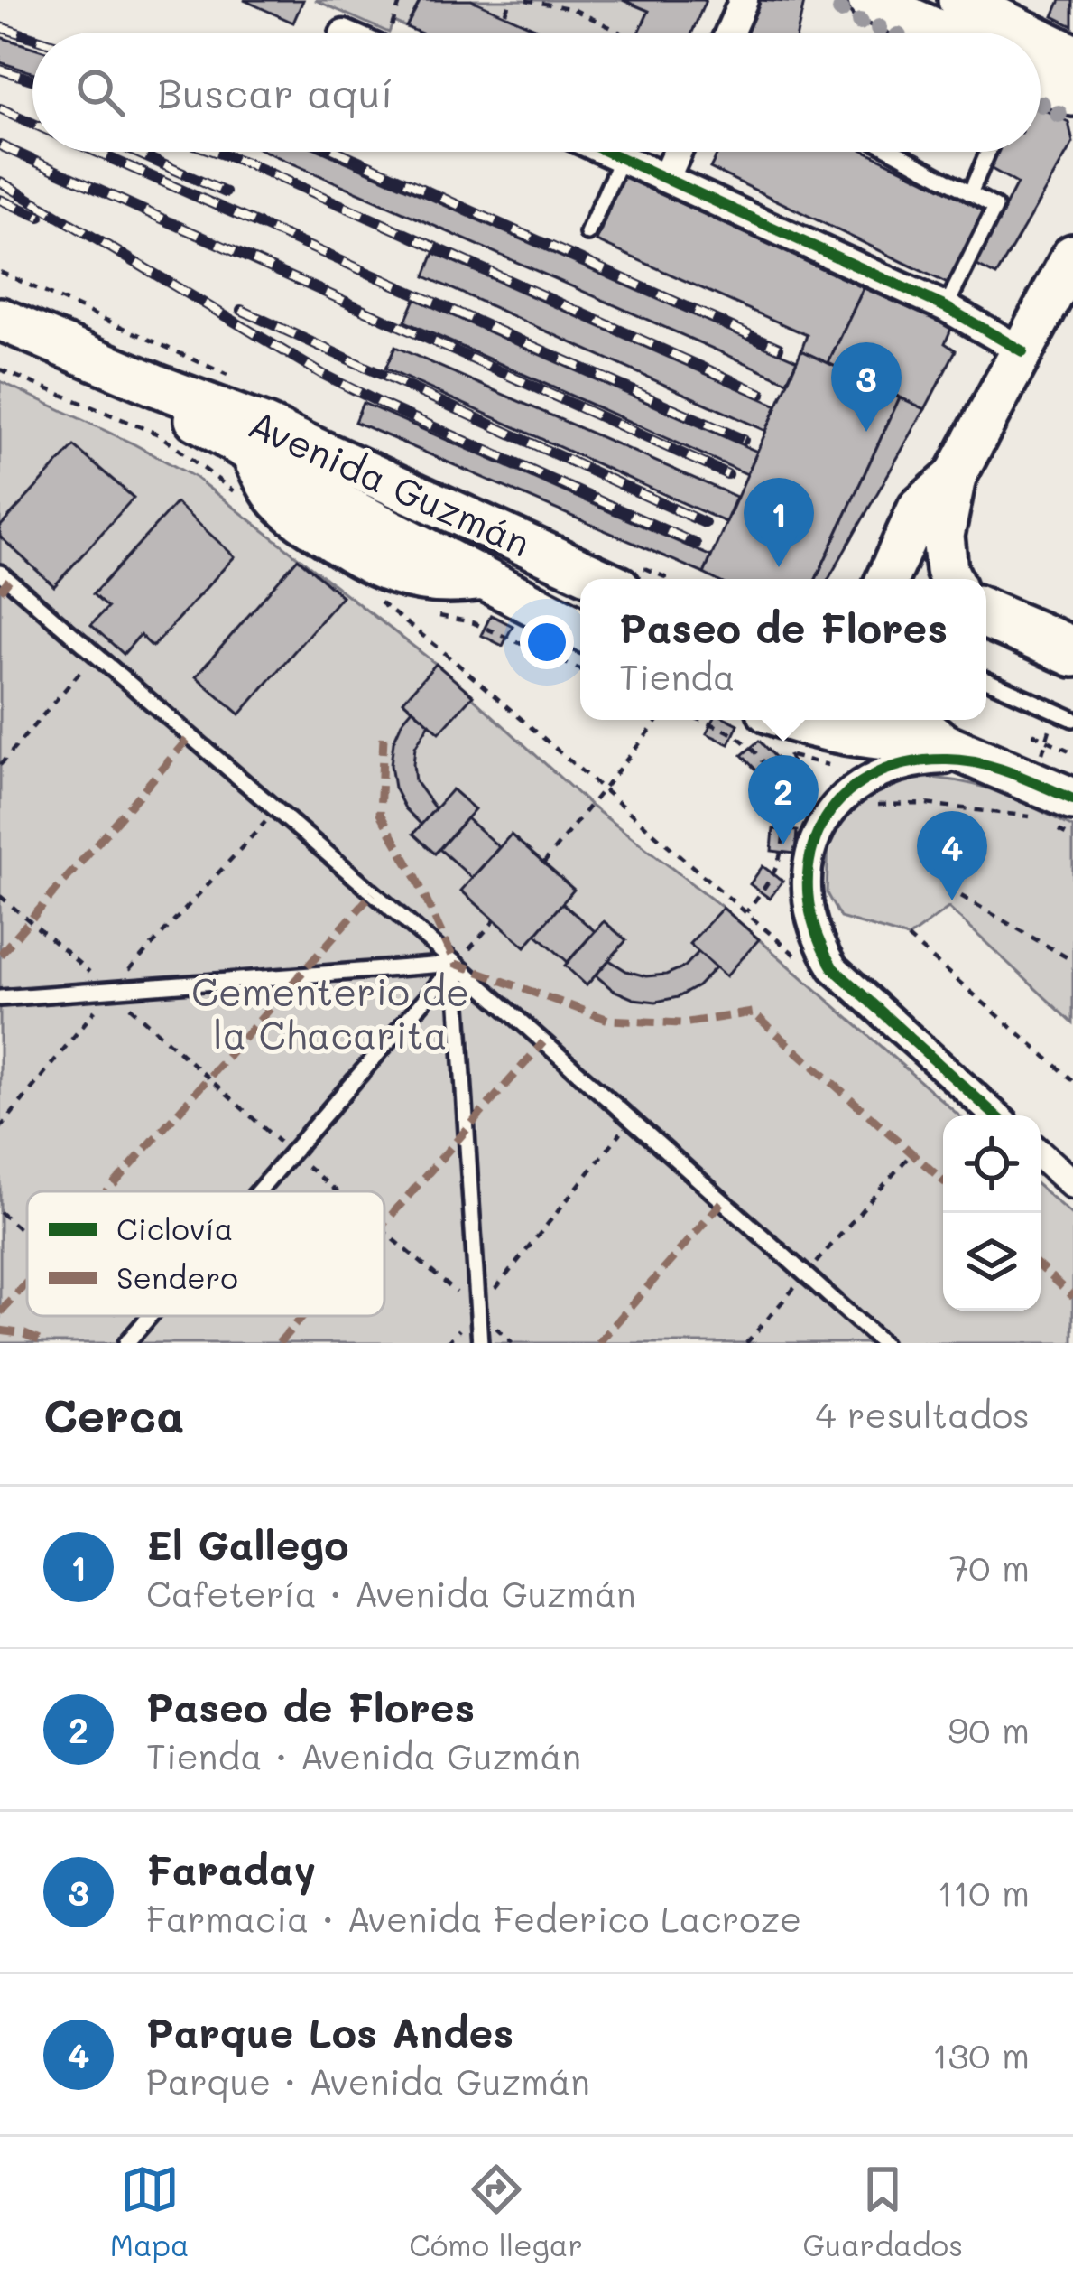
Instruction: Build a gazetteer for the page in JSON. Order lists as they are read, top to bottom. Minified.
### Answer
{"streets":{"main road":["Avenida Guzmán"]},"parks":["Cementerio de la Chacarita"],"legend":["Ciclovía","Sendero"],"page":{"search":"Buscar aquí","pins":["3","1","2","4"],"popup":["Paseo de Flores","Tienda"],"heading":["Cerca","4 resultados"],"list":[{"mark":"1","name":"El Gallego","note":"Cafetería · Avenida Guzmán","value":"70 m"},{"mark":"2","name":"Paseo de Flores","note":"Tienda · Avenida Guzmán","value":"90 m"},{"mark":"3","name":"Faraday","note":"Farmacia · Avenida Federico Lacroze","value":"110 m"},{"mark":"4","name":"Parque Los Andes","note":"Parque · Avenida Guzmán","value":"130 m"}],"nav":["Mapa","Cómo llegar","Guardados"]}}
